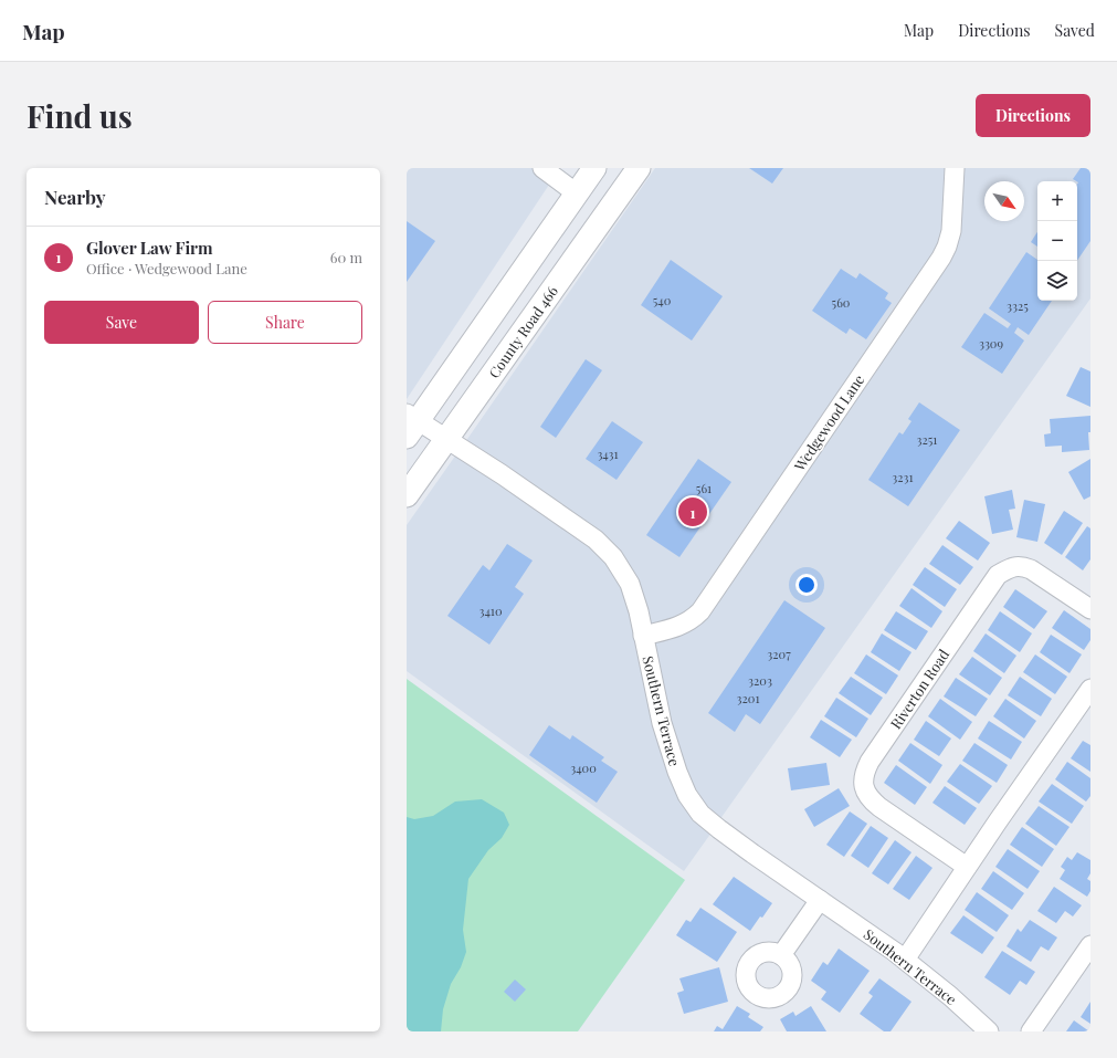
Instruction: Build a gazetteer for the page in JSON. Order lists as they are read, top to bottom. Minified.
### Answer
{"streets":{"main road":["County Road 466"],"street":["Wedgewood Lane","Riverton Road","Southern Terrace"]},"crossings":[["County Road 466","Southern Terrace"],["Wedgewood Lane","Southern Terrace"]],"house_numbers":["540","560","3325","3309","3251","3431","3231","561","3410","3207","3203","3201","3400"],"north":"bottom right","page":{"header":"Map","nav":["Map","Directions","Saved"],"buttons":["Directions",["Save","Share"]],"title":"Find us","heading":"Nearby","map_buttons":["+","−"],"list":[{"mark":"1","name":"Glover Law Firm","note":"Office · Wedgewood Lane","value":"60 m"}],"pins":"1"}}
